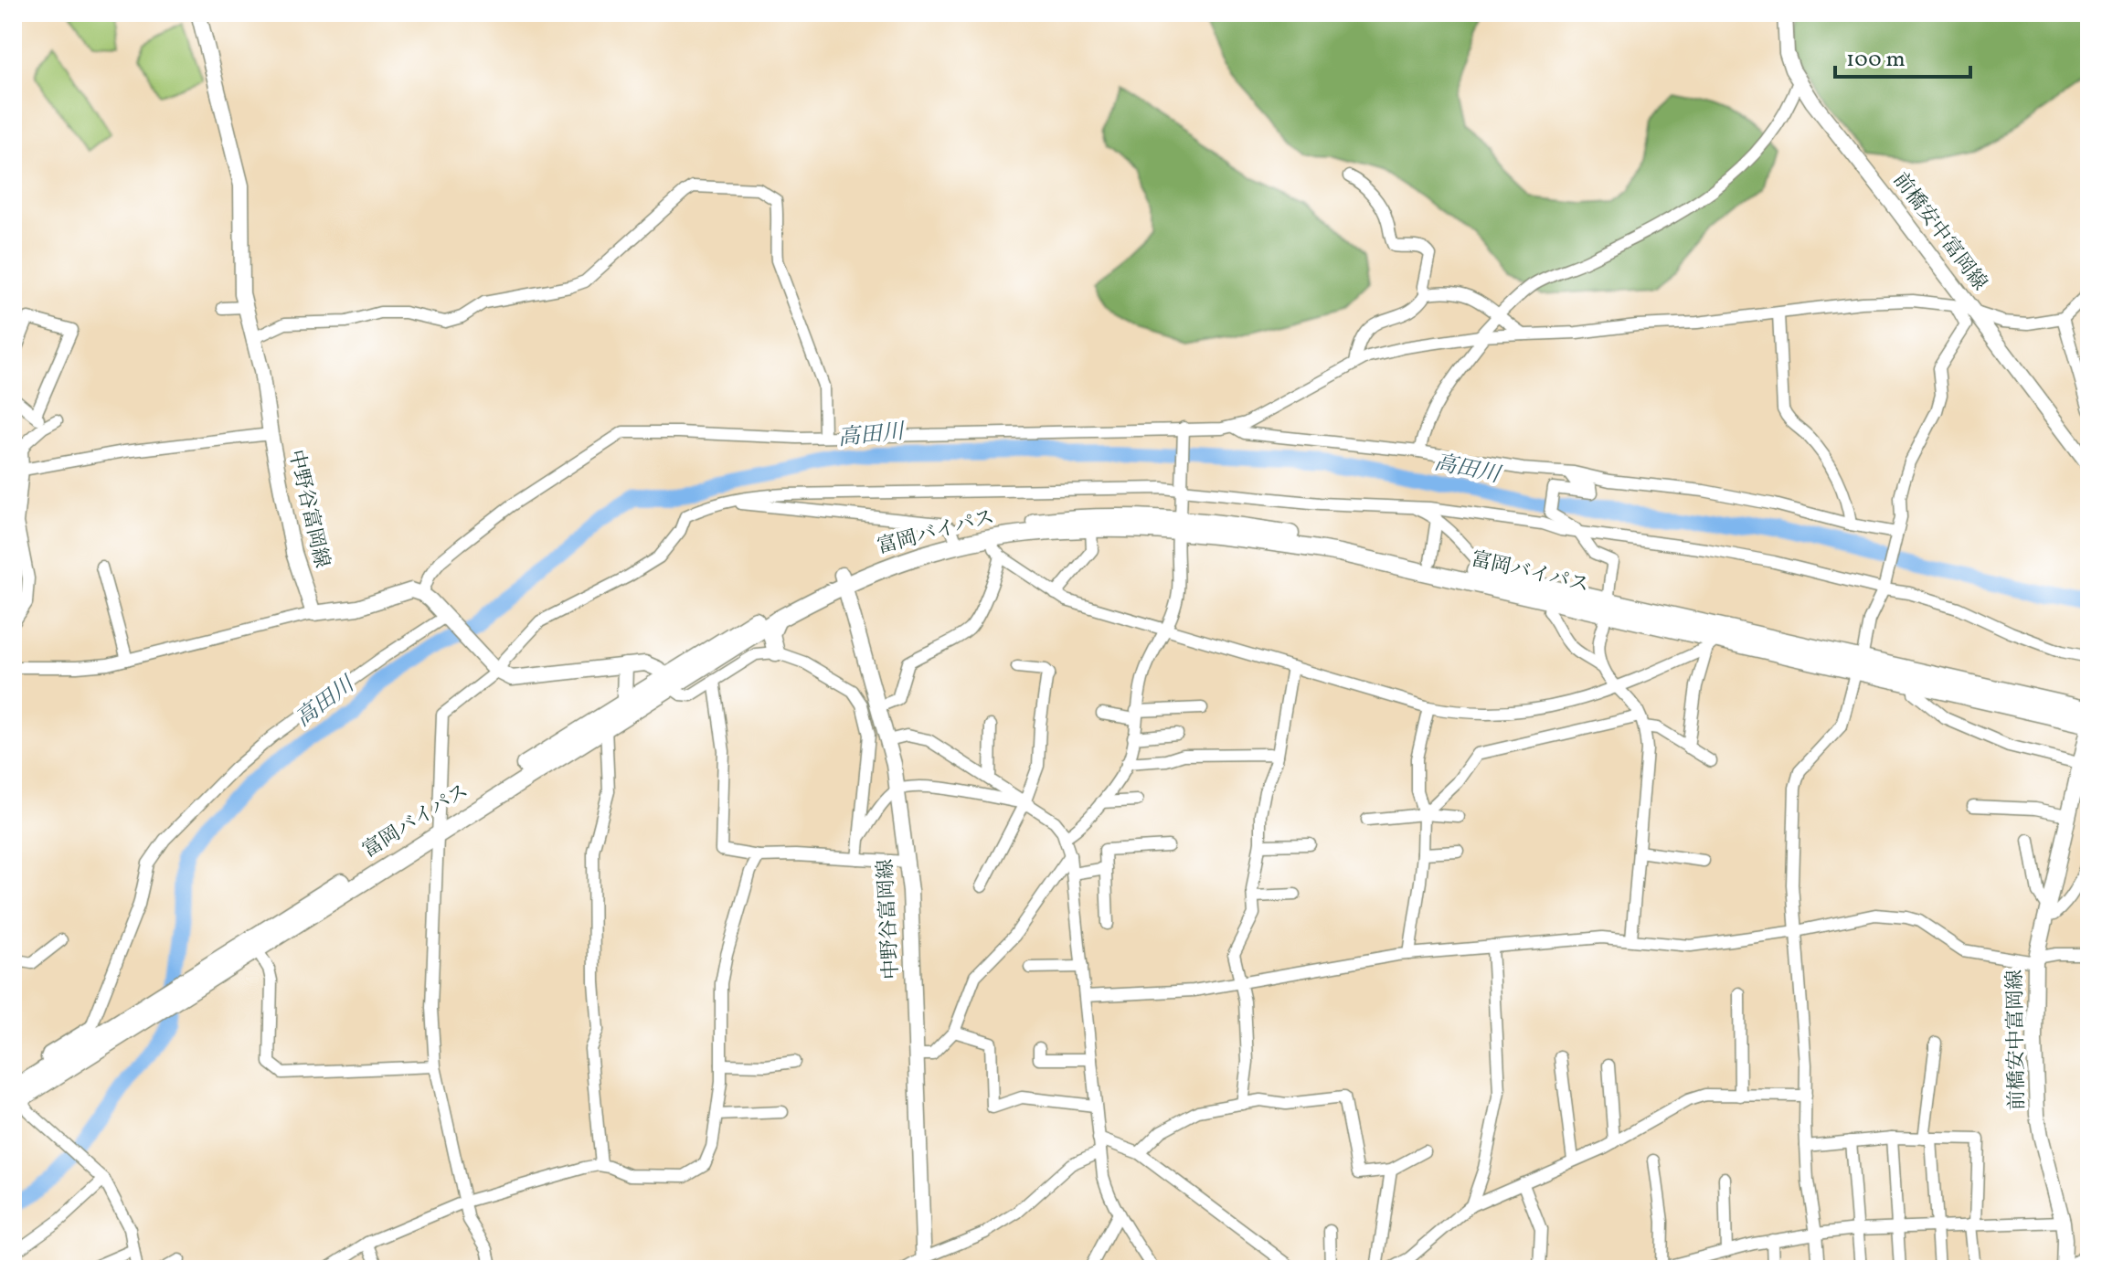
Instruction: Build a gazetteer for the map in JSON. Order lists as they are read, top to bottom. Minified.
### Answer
{"streets":{"highway":["富岡バイパス"],"main road":["前橋安中富岡線","中野谷富岡線"]},"crossings":[["前橋安中富岡線","富岡バイパス"],["中野谷富岡線","富岡バイパス"]],"water":["高田川"],"scale_bar":"100 m"}
